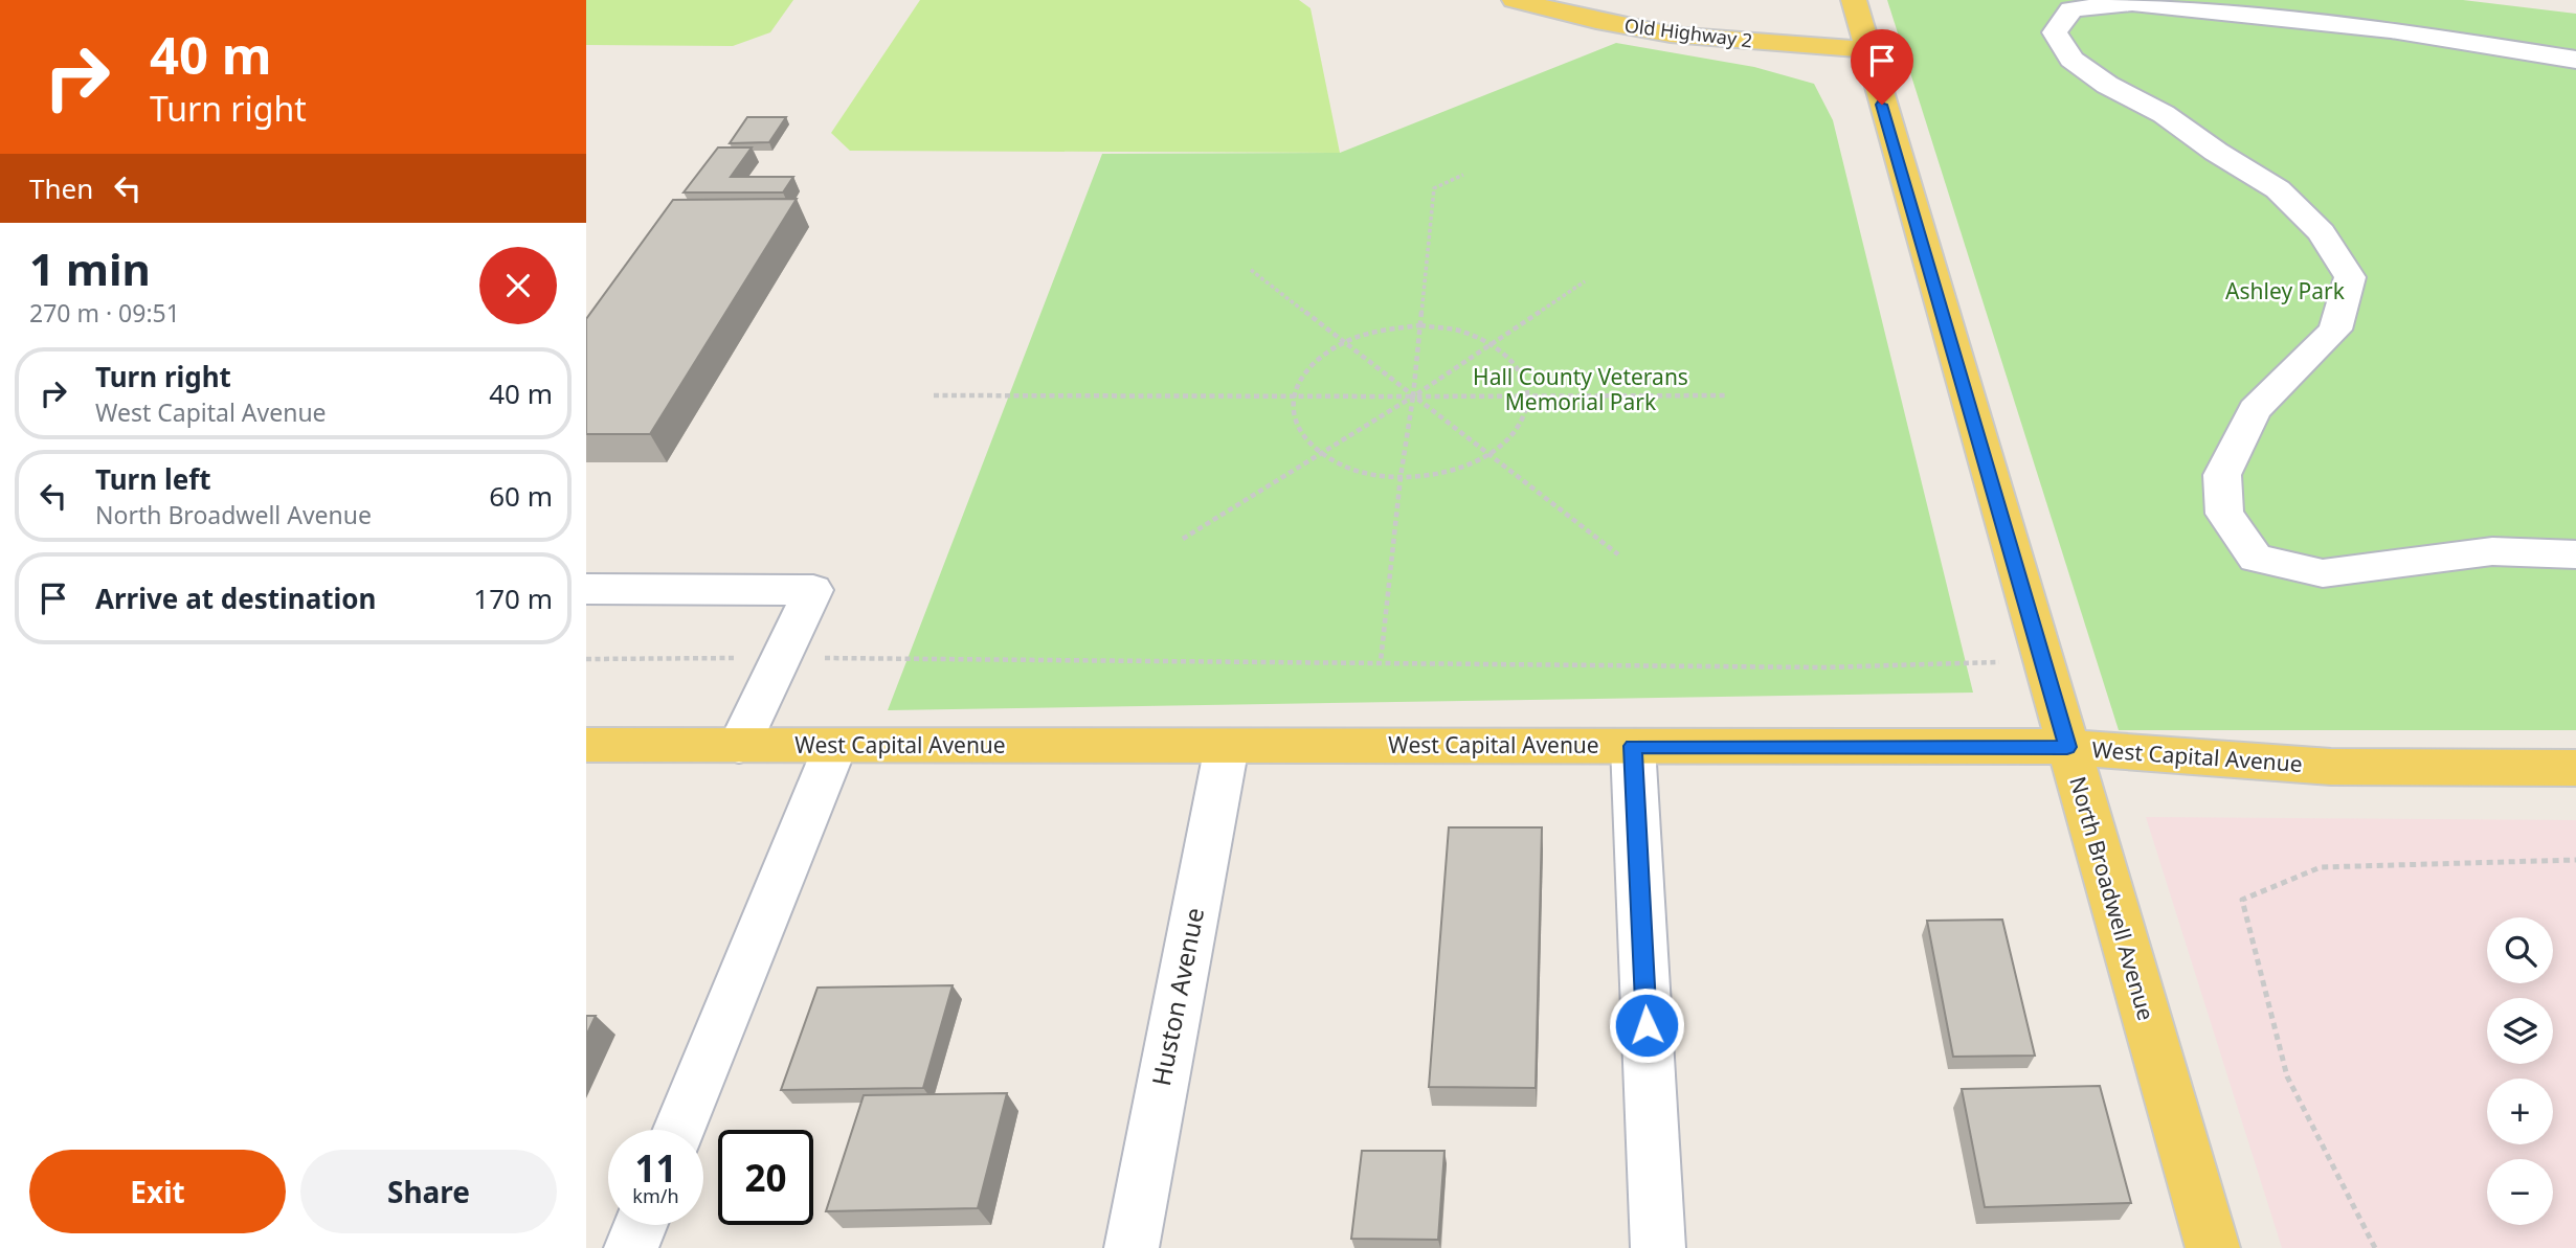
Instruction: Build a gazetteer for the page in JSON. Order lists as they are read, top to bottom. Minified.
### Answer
{"streets":{"main road":["Old Highway 2","West Capital Avenue","North Broadwell Avenue"],"street":["Huston Avenue"]},"crossings":[["Old Highway 2","North Broadwell Avenue"],["West Capital Avenue","North Broadwell Avenue"],["West Capital Avenue","Huston Avenue"]],"parks":["Ashley Park","Hall County Veterans Memorial Park"],"page":{"turn":["40 m","Turn right"],"then":"Then","heading":["1 min","270 m · 09:51"],"list":[{"name":"Turn right","note":"West Capital Avenue","value":"40 m"},{"name":"Turn left","note":"North Broadwell Avenue","value":"60 m"},{"name":"Arrive at destination","value":"170 m"}],"map_buttons":["+","−"],"speed":"11 km/h","limit":"20","buttons":["Exit","Share"]}}
